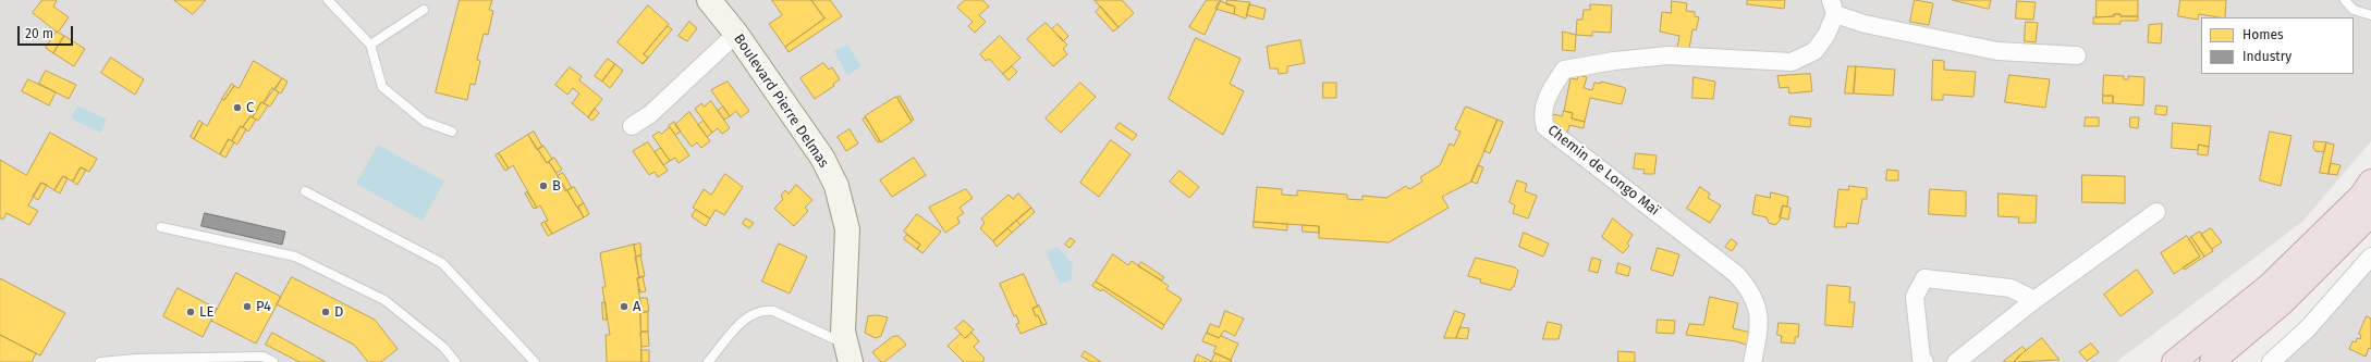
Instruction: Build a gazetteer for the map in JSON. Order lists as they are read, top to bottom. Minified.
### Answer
{"streets":{"street":["Boulevard Pierre Delmas","Chemin de Longo Maï"]},"places":["C","B","P4","A","LE","D"],"legend":["Homes","Industry"],"scale_bar":"20 m"}
